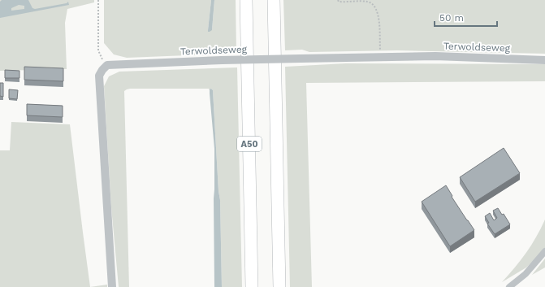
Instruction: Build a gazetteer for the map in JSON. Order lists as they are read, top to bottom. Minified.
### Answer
{"streets":{"highway":["A50"],"street":["Terwoldseweg"]},"scale_bar":"50 m"}
